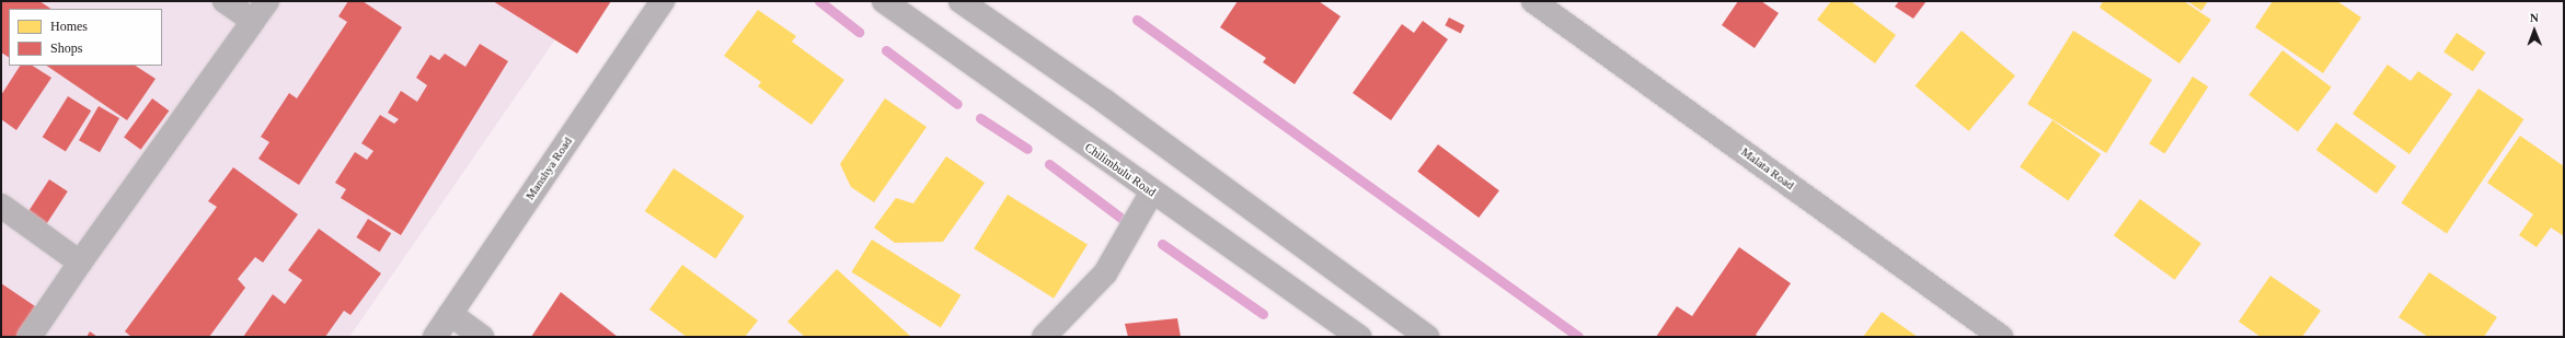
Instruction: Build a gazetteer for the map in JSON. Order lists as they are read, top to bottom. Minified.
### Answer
{"streets":{"main road":["Manshya Road","Chilimbulu Road"],"street":["Malata Road"]},"legend":["Homes","Shops"],"north":"top"}
